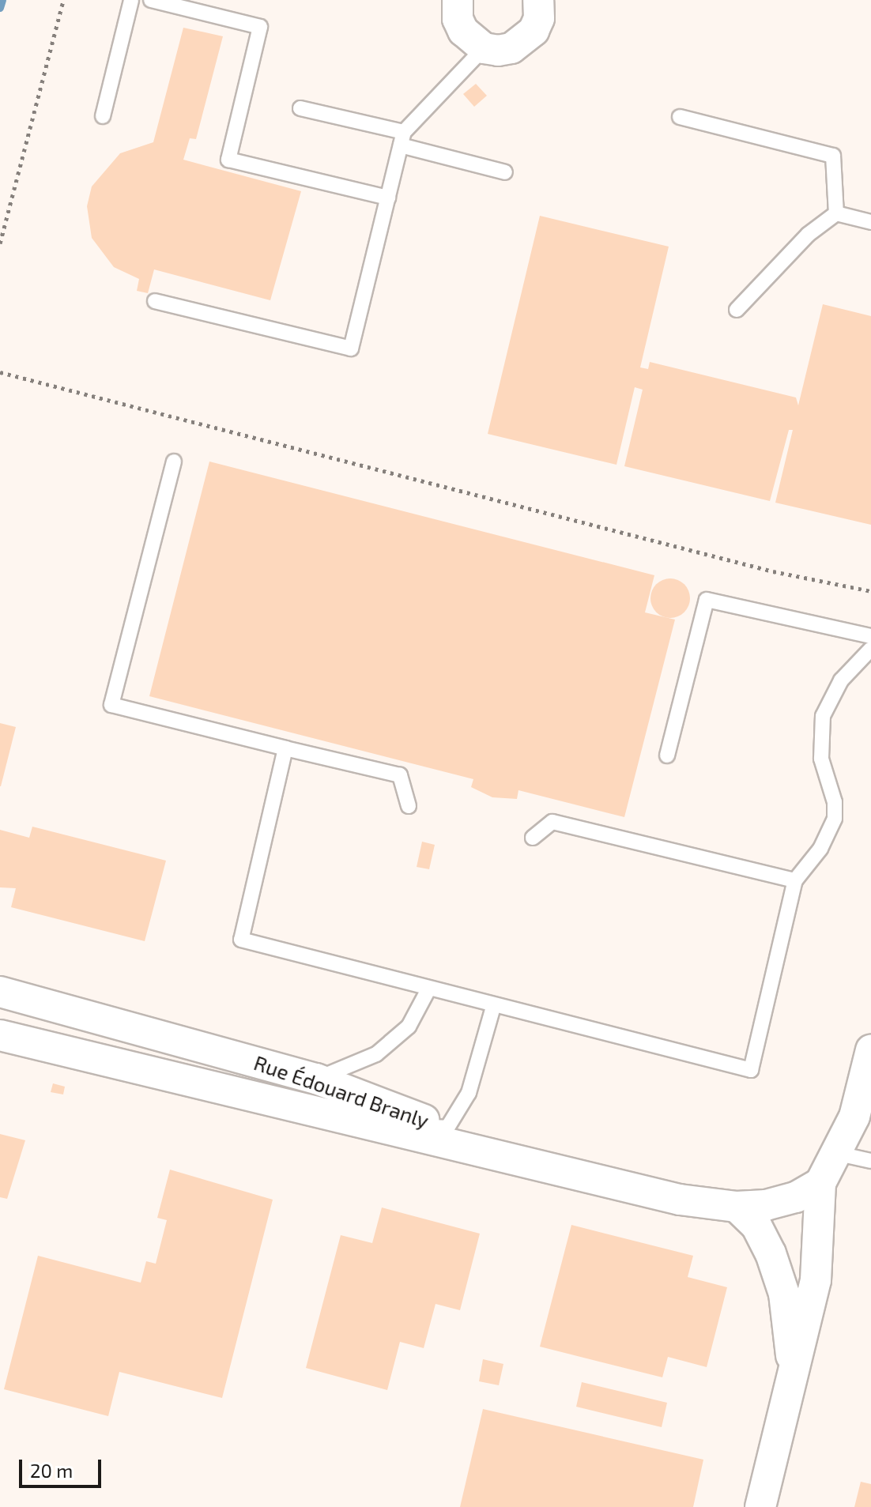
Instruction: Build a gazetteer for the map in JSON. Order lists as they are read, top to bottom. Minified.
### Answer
{"streets":{"street":["Rue Édouard Branly"]},"scale_bar":"20 m"}
